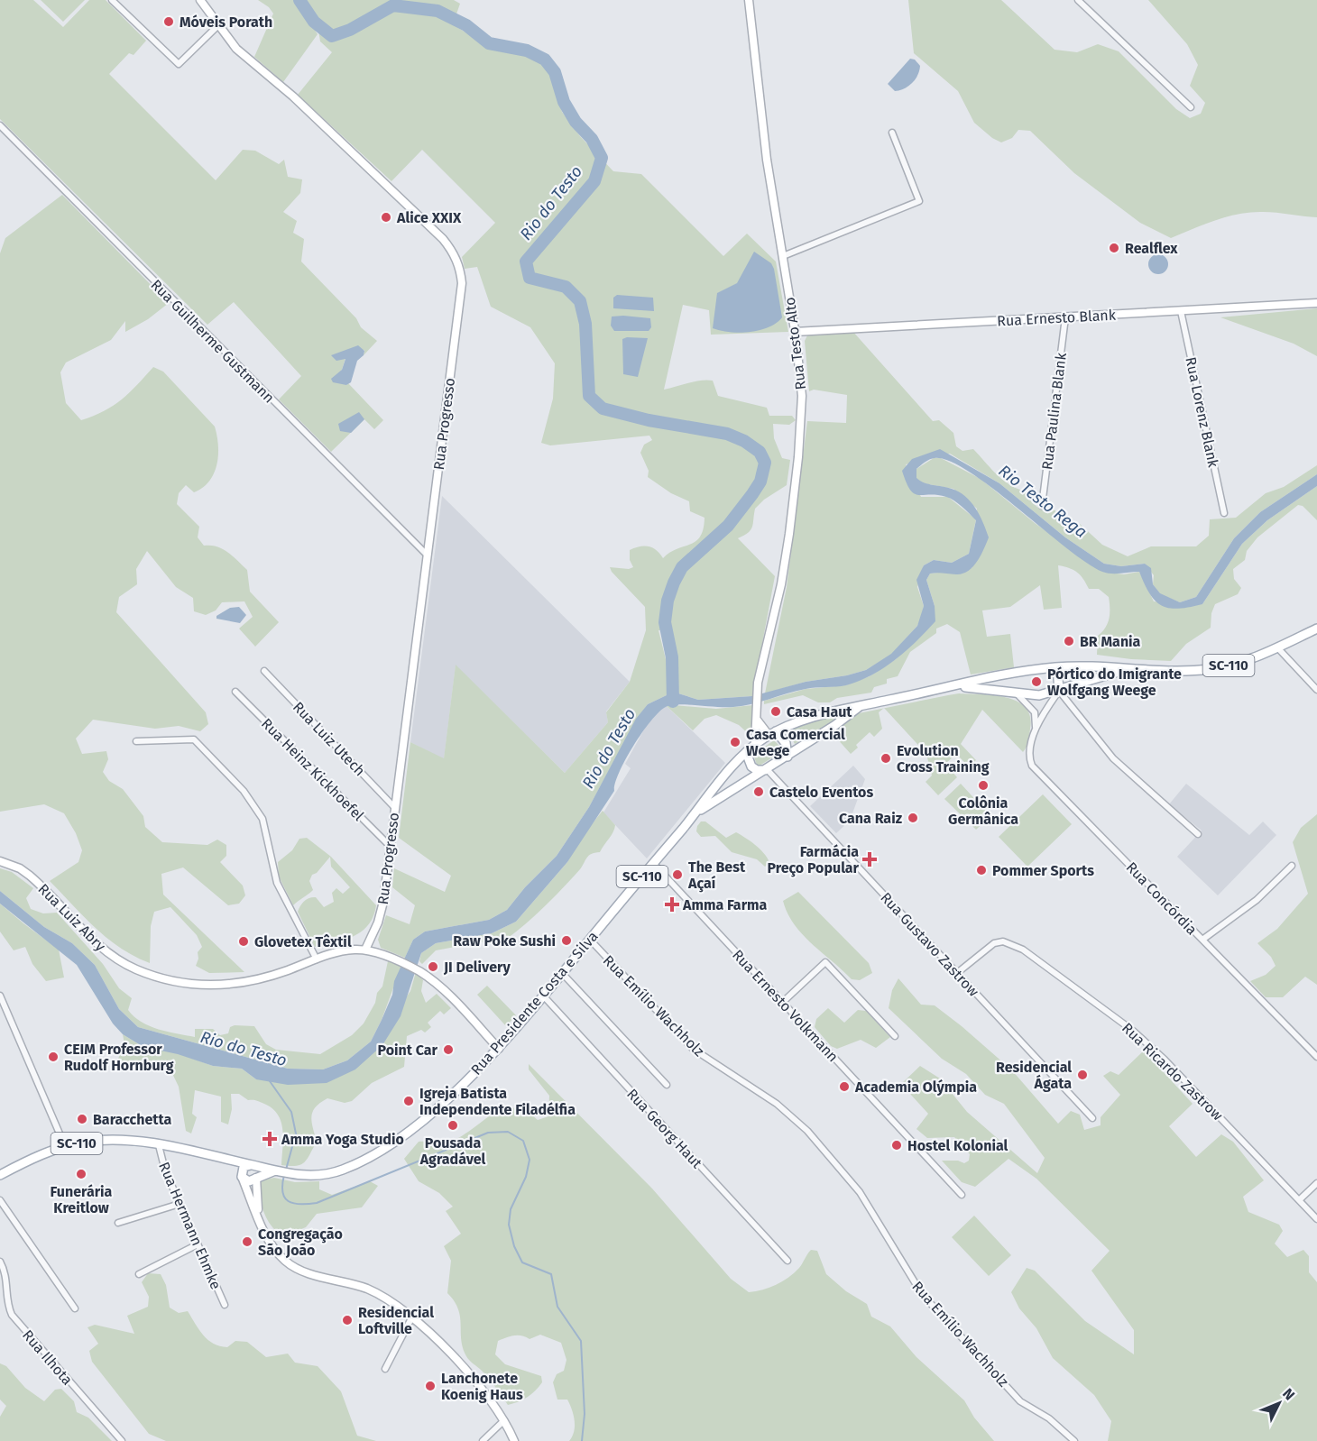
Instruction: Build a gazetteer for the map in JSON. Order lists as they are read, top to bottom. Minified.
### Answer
{"streets":{"main road":["SC-110","Rua Presidente Costa e Silva"],"street":["Rua Ernesto Blank","Rua Guilherme Gustmann","Rua Testo Alto","Rua Paulina Blank","Rua Lorenz Blank","Rua Progresso","Rua Luiz Utech","Rua Heinz Kickhoefel","Rua Concórdia","Rua Luiz Abry","Rua Gustavo Zastrow","Rua Emílio Wachholz","Rua Ernesto Volkmann","Rua Ricardo Zastrow","Rua Georg Haut","Rua Hermann Ehmke","Rua Ilhota"]},"crossings":[["Rua Ernesto Blank","Rua Testo Alto"],["Rua Ernesto Blank","Rua Paulina Blank"],["Rua Ernesto Blank","Rua Lorenz Blank"],["Rua Guilherme Gustmann","Rua Progresso"],["Rua Testo Alto","Rua Gustavo Zastrow"],["Rua Testo Alto","Rua Presidente Costa e Silva"],["Rua Progresso","Rua Luiz Utech"],["Rua Progresso","Rua Heinz Kickhoefel"],["Rua Progresso","Rua Luiz Abry"],["SC-110","Rua Presidente Costa e Silva"],["SC-110","Rua Hermann Ehmke"],["Rua Concórdia","Rua Presidente Costa e Silva"],["Rua Gustavo Zastrow","Rua Presidente Costa e Silva"],["Rua Gustavo Zastrow","Rua Ricardo Zastrow"],["Rua Presidente Costa e Silva","Rua Emílio Wachholz"],["Rua Presidente Costa e Silva","Rua Ernesto Volkmann"],["Rua Presidente Costa e Silva","Rua Georg Haut"]],"water":["Rio do Testo","Rio Testo Rega"],"places":{"other":["Móveis Porath","Alice XXIX","Realflex","BR Mania","Pórtico do Imigrante Wolfgang Weege","Casa Haut","Casa Comercial Weege","Evolution Cross Training","Colônia Germânica","Castelo Eventos","Cana Raiz","Pommer Sports","The Best Açaí","Raw Poke Sushi","Glovetex Têxtil","JI Delivery","Point Car","CEIM Professor Rudolf Hornburg","Residencial Ágata","Academia Olýmpia","Igreja Batista Independente Filadélfia","Baracchetta","Pousada Agradável","Hostel Kolonial","Funerária Kreitlow","Congregação São João","Residencial Loftville","Lanchonete Koenig Haus"],"health":["Farmácia Preço Popular","Amma Farma","Amma Yoga Studio"]},"north":"top right"}
